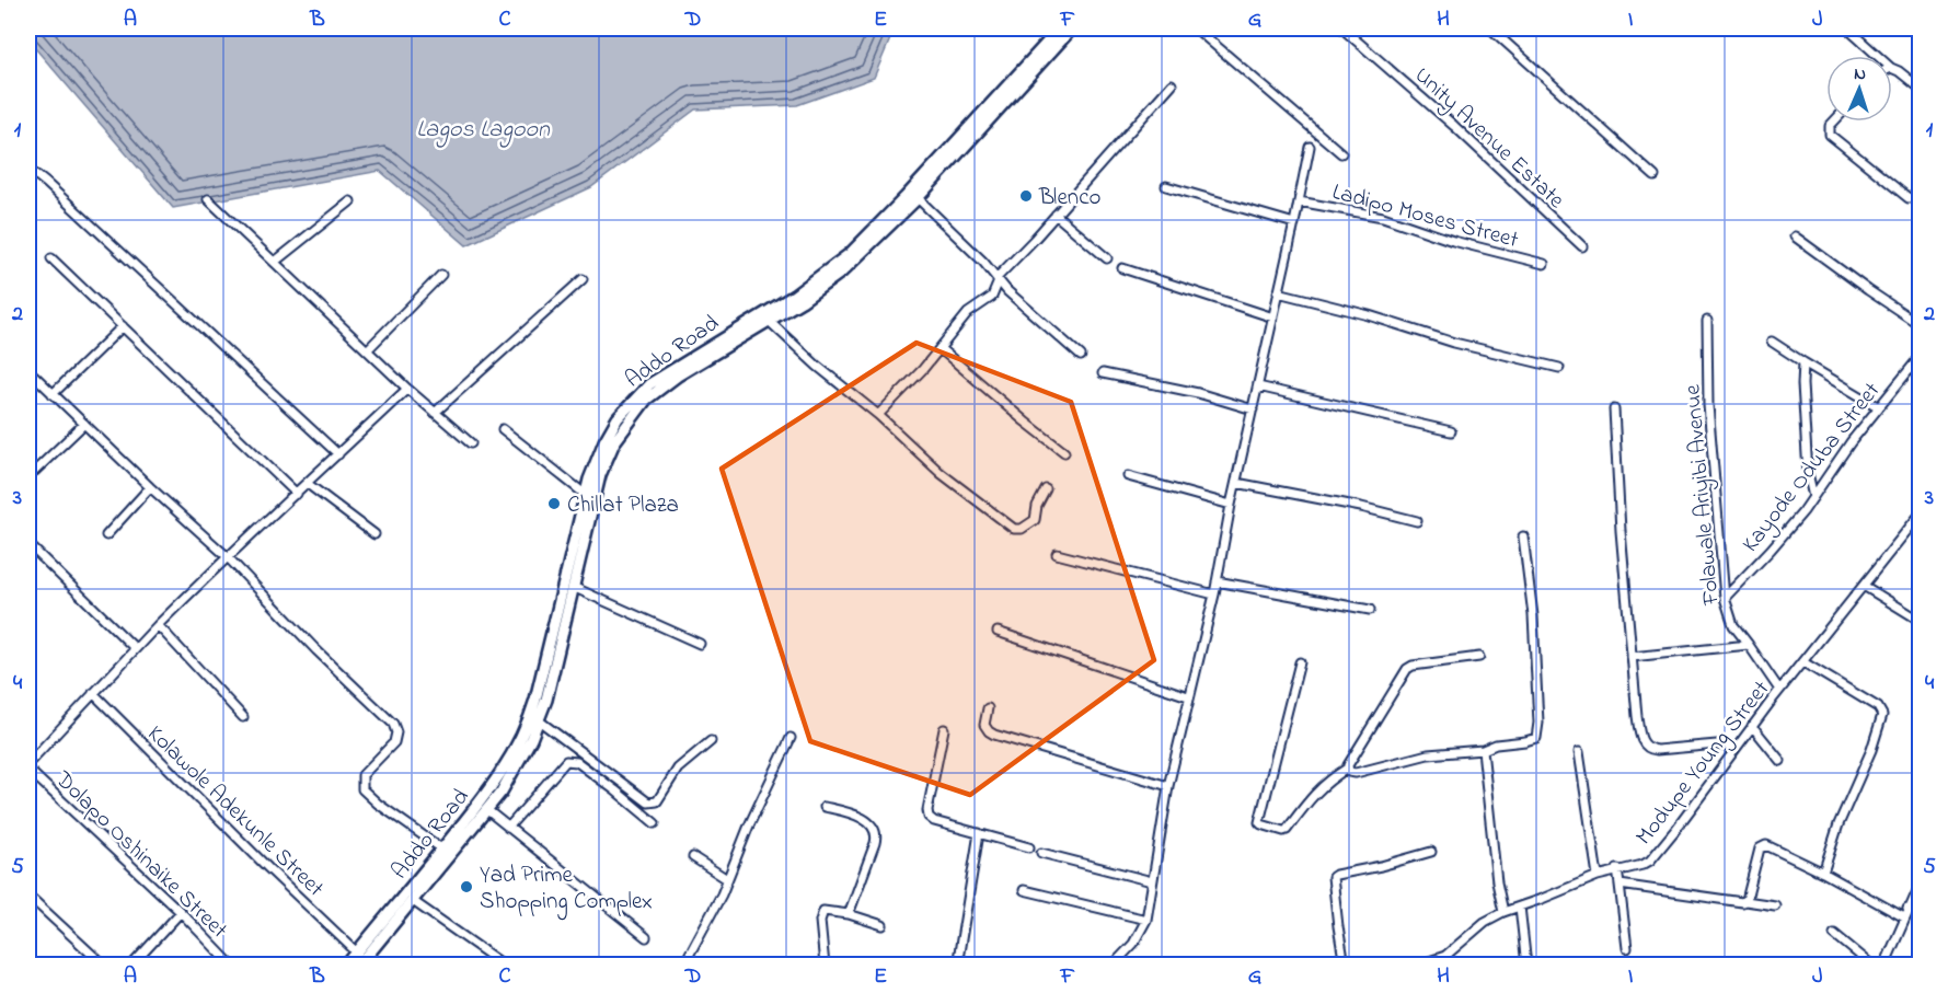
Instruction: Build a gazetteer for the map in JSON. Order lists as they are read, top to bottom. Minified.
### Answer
{"streets":{"main road":["Addo Road"],"street":["Unity Avenue Estate","Ladipo Moses Street","Kayode Oduba Street","Folawale Ariyibi Avenue","Modupe Young Street","Kolawole Adekunle Street","Dolapo Oshinaike Street"]},"crossings":[["Addo Road","Kolawole Adekunle Street"],["Kayode Oduba Street","Folawale Ariyibi Avenue"],["Folawale Ariyibi Avenue","Modupe Young Street"]],"water":["Lagos Lagoon"],"places":["Blenco","Chillat Plaza","Yad Prime Shopping Complex"],"north":"top","grid":{"columns":["A","B","C","D","E","F","G","H","I","J"],"rows":["1","2","3","4","5"]}}
